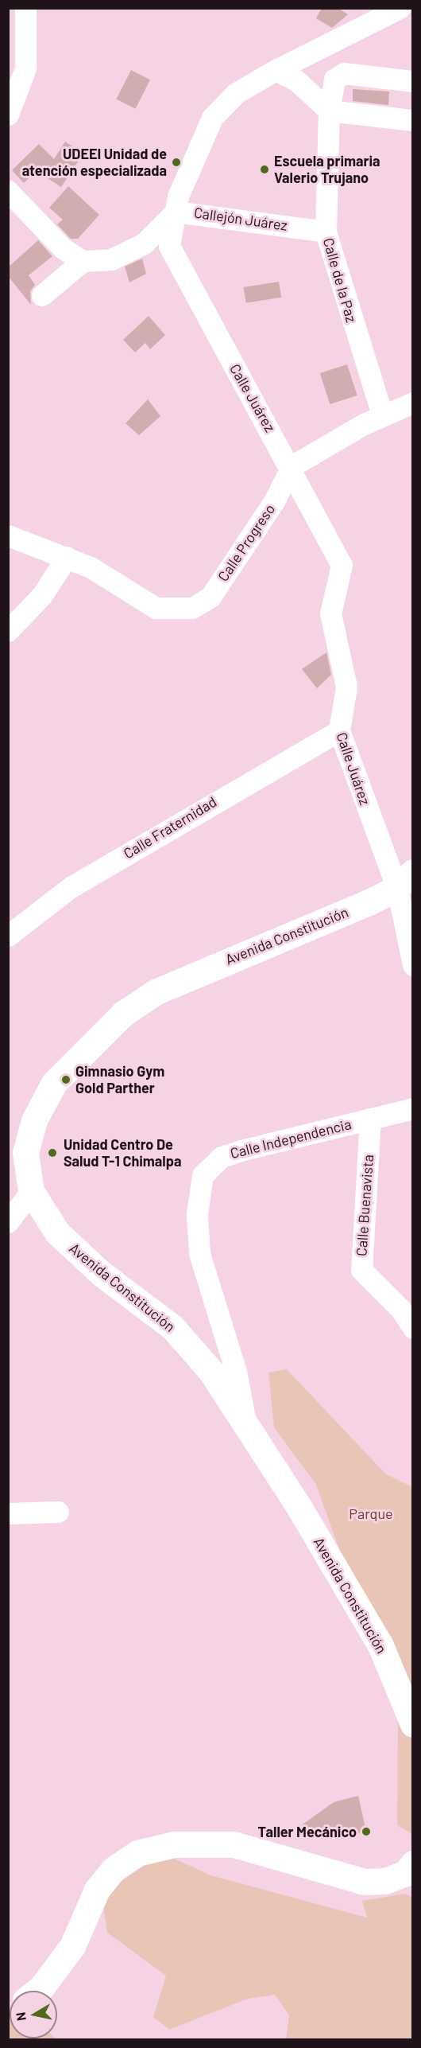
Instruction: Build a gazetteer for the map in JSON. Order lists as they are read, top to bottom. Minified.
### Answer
{"streets":{"main road":["Avenida Constitución"],"street":["Callejón Juárez","Calle de la Paz","Calle Juárez","Calle Progreso","Calle Fraternidad","Calle Independencia","Calle Buenavista"]},"crossings":[["Callejón Juárez","Calle de la Paz"],["Callejón Juárez","Calle Juárez"],["Calle Juárez","Calle Progreso"],["Calle Juárez","Calle Fraternidad"],["Calle Juárez","Avenida Constitución"],["Avenida Constitución","Calle Independencia"],["Calle Independencia","Calle Buenavista"]],"parks":["Parque"],"places":["UDEEI Unidad de atención especializada","Escuela primaria Valerio Trujano","Gimnasio Gym Gold Parther","Unidad Centro De Salud T-1 Chimalpa","Taller Mecánico"],"north":"left"}
